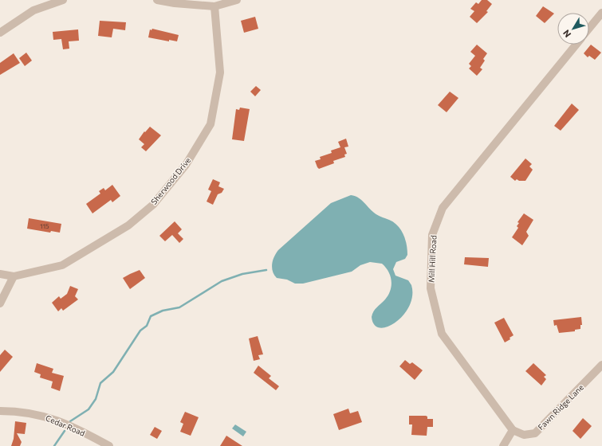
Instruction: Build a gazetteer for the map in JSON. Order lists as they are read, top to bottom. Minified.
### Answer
{"streets":{"street":["Sherwood Drive","Mill Hill Road","Fawn Ridge Lane","Cedar Road"]},"crossings":[["Mill Hill Road","Fawn Ridge Lane"]],"house_numbers":["115"],"north":"bottom left"}
